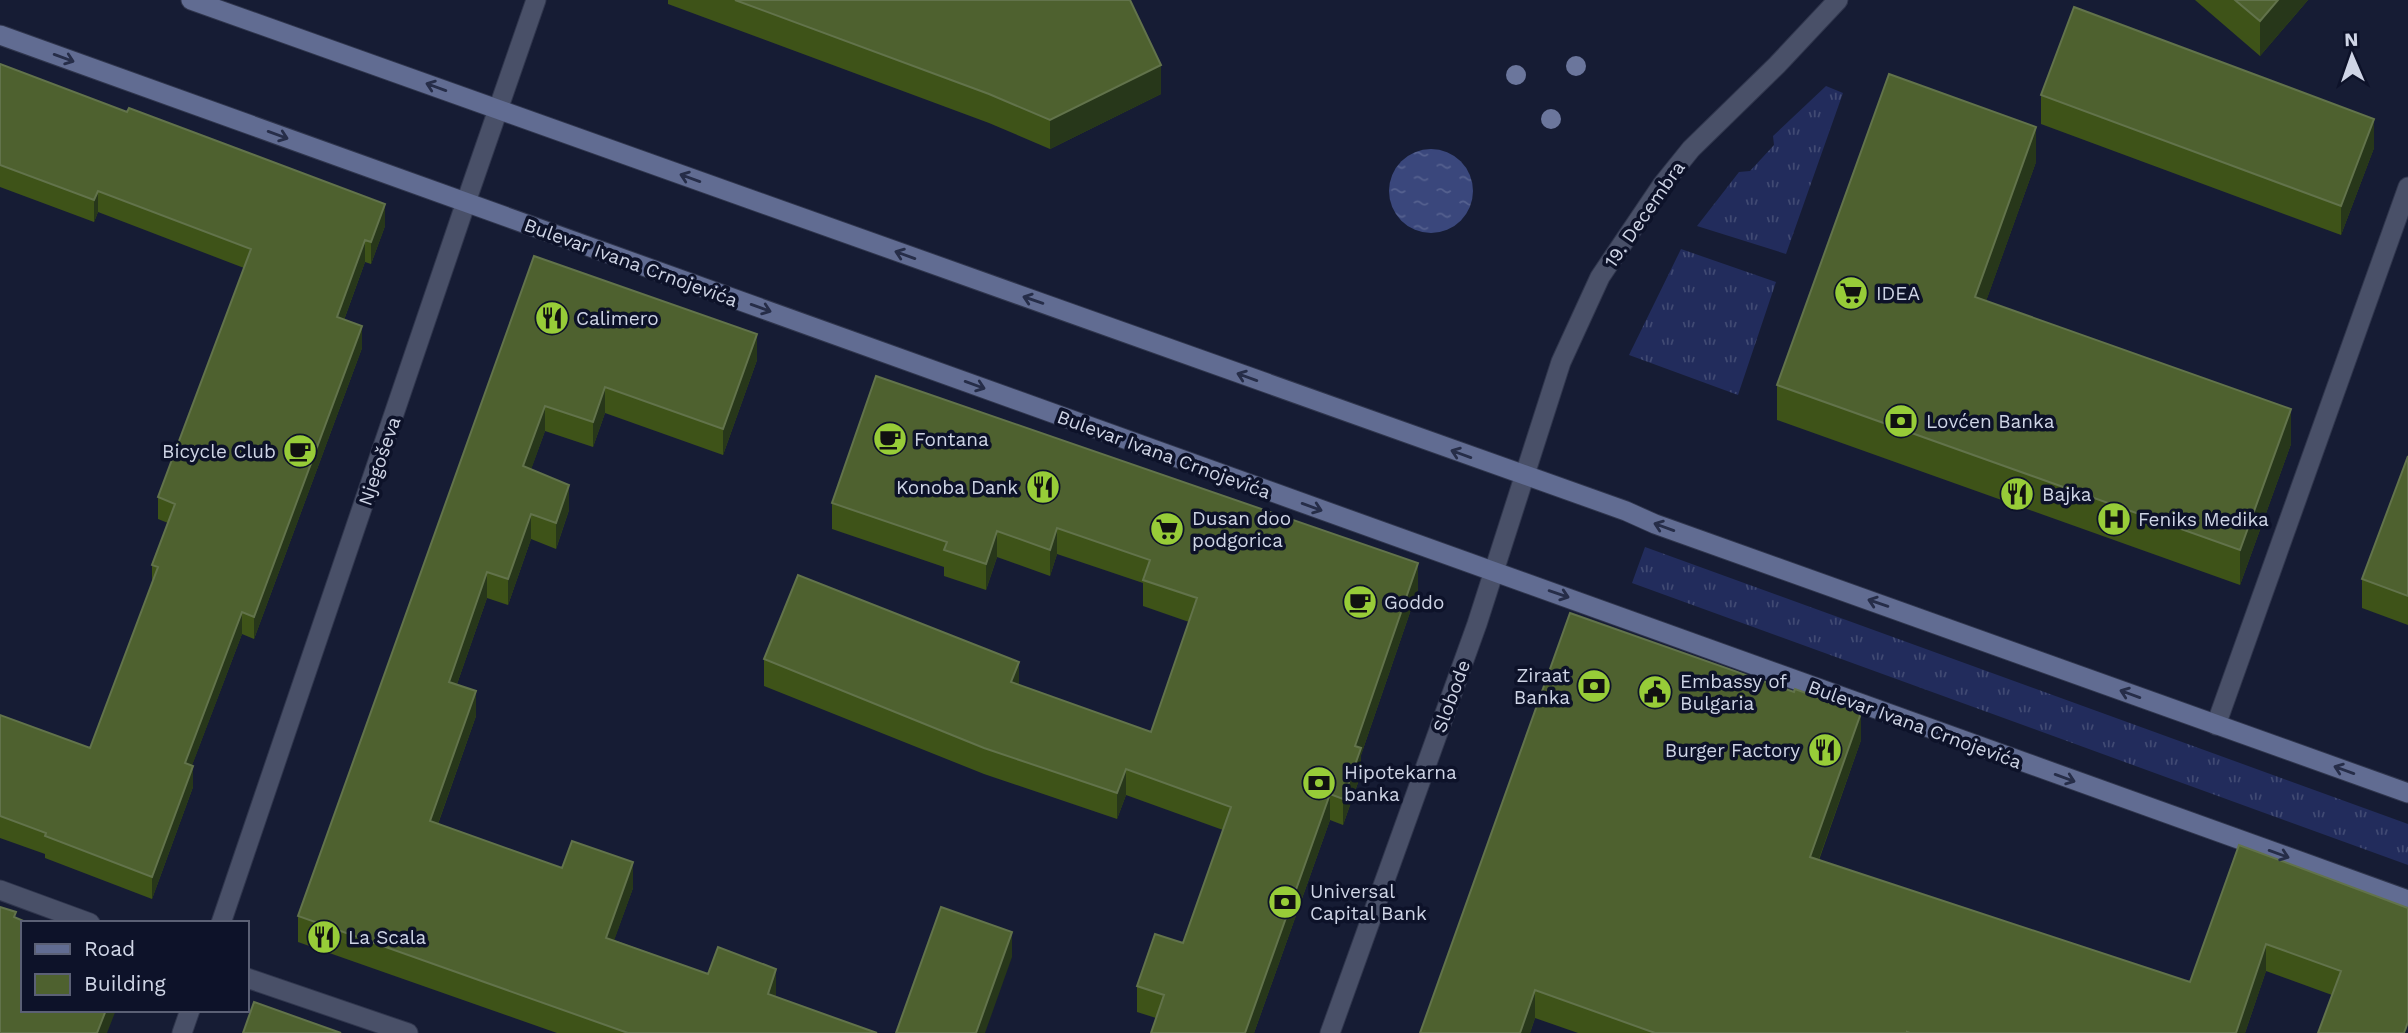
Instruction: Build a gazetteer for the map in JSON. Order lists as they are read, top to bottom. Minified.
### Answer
{"streets":{"main road":["Bulevar Ivana Crnojevića"],"street":["19. Decembra","Njegoševa","Slobode"]},"crossings":[["19. Decembra","Slobode"],["Bulevar Ivana Crnojevića","Njegoševa"],["Bulevar Ivana Crnojevića","Slobode"]],"places":{"supermarket":["IDEA","Dusan doo podgorica"],"restaurant":["Calimero","Konoba Dank","Bajka","Burger Factory","La Scala"],"bank":["Lovćen Banka","Ziraat Banka","Hipotekarna banka","Universal Capital Bank"],"cafe":["Fontana","Bicycle Club","Goddo"],"hospital":["Feniks Medika"],"public building":["Embassy of Bulgaria"]},"legend":["Road","Building"],"north":"top"}
